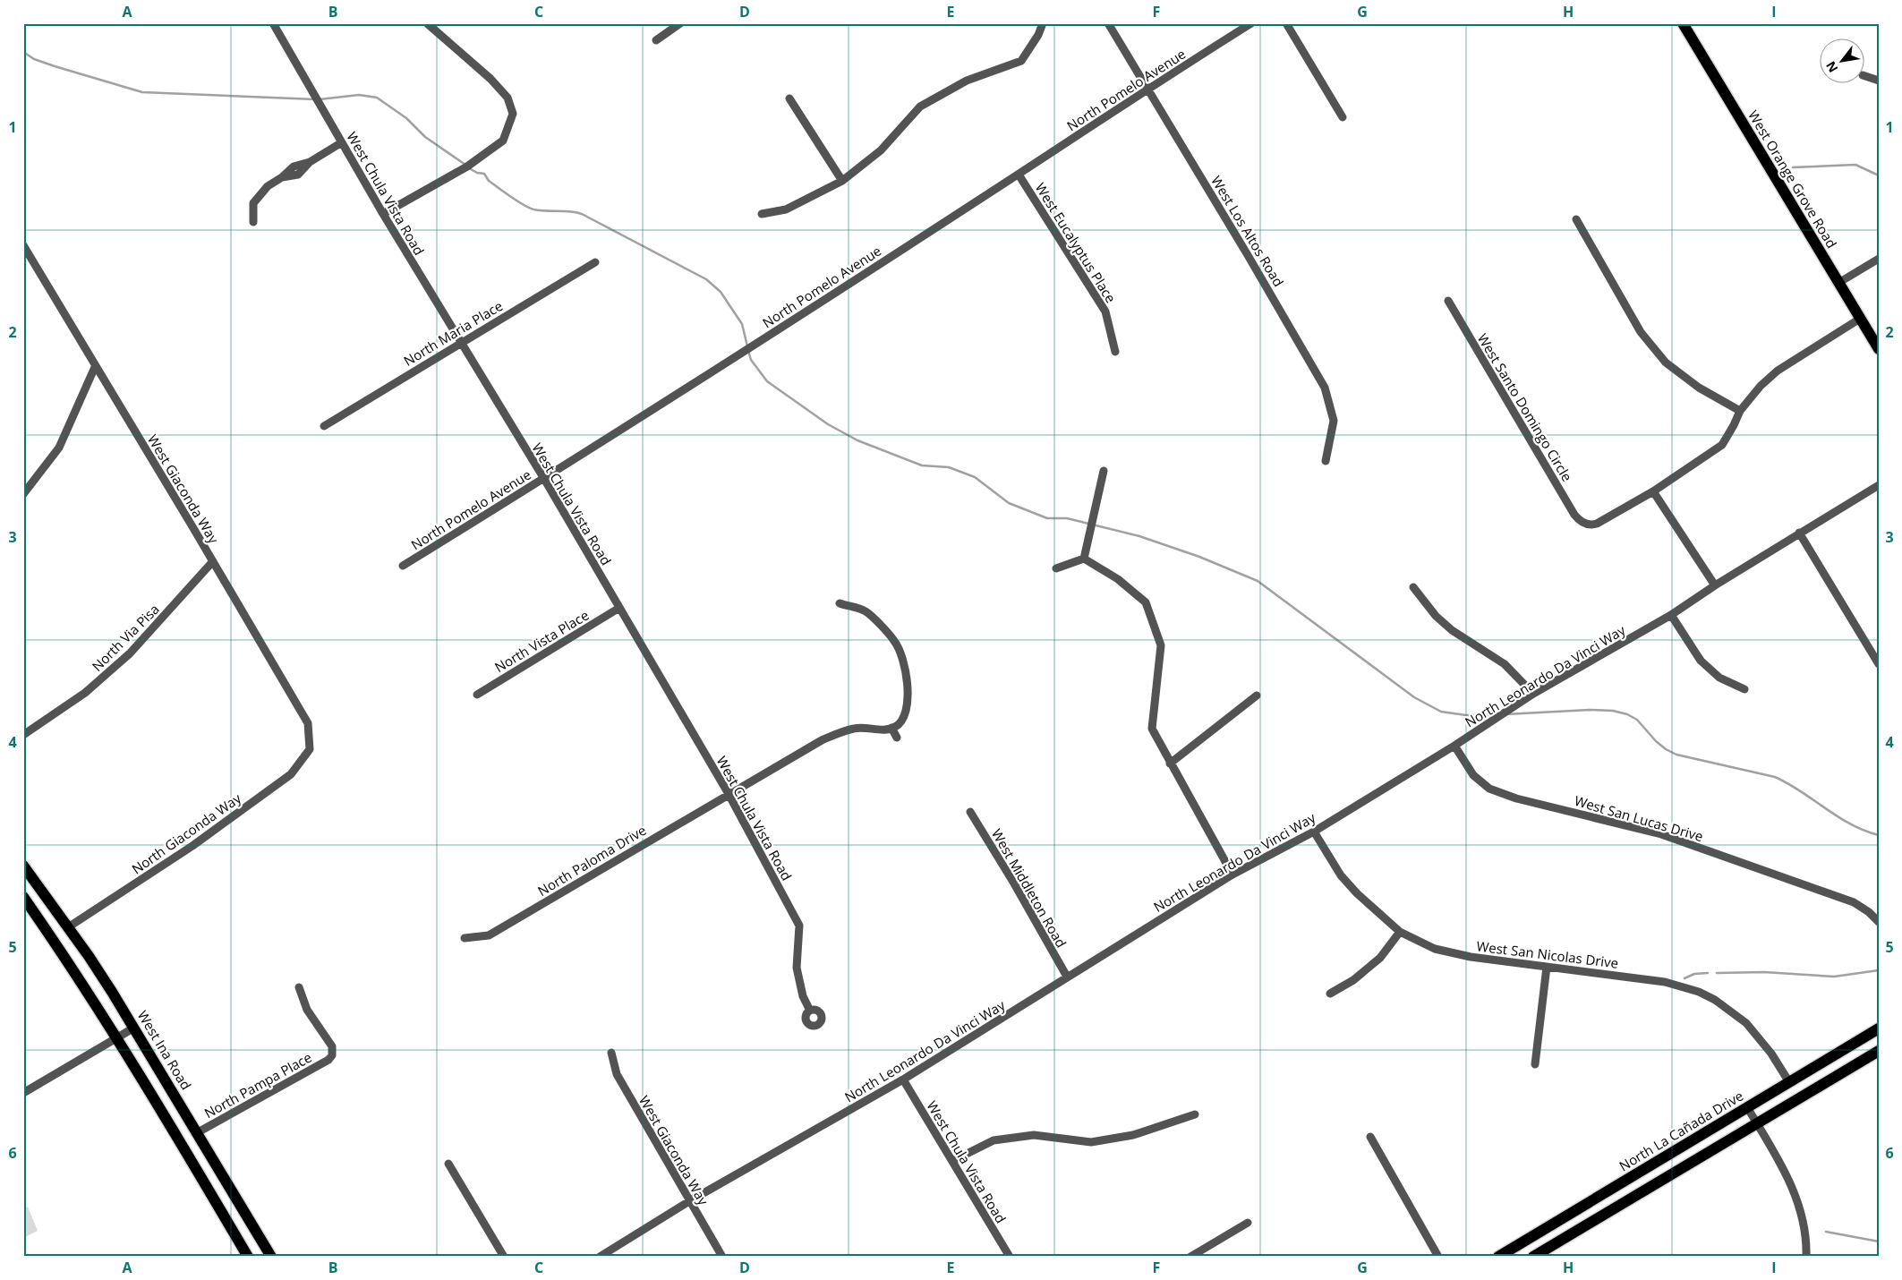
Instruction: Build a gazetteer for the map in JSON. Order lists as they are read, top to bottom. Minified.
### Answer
{"streets":{"main road":["West Orange Grove Road","West Ina Road","North La Cañada Drive"],"street":["North Pomelo Avenue","West Chula Vista Road","West Los Altos Road","West Eucalyptus Place","North Maria Place","West Santo Domingo Circle","West Giaconda Way","North Via Pisa","North Vista Place","North Leonardo Da Vinci Way","West San Lucas Drive","North Giaconda Way","North Paloma Drive","West Middleton Road","West San Nicolas Drive","North Pampa Place"]},"crossings":[["North Pomelo Avenue","West Chula Vista Road"],["North Pomelo Avenue","West Los Altos Road"],["North Pomelo Avenue","West Eucalyptus Place"],["West Chula Vista Road","North Maria Place"],["West Chula Vista Road","North Vista Place"],["West Chula Vista Road","North Leonardo Da Vinci Way"],["West Chula Vista Road","North Paloma Drive"],["West Giaconda Way","North Via Pisa"],["West Giaconda Way","North Leonardo Da Vinci Way"],["West Giaconda Way","North Giaconda Way"],["North Leonardo Da Vinci Way","West San Lucas Drive"],["North Leonardo Da Vinci Way","West Middleton Road"],["North Leonardo Da Vinci Way","West San Nicolas Drive"],["North Giaconda Way","West Ina Road"],["West San Nicolas Drive","North La Cañada Drive"],["West Ina Road","North Pampa Place"]],"north":"bottom left","grid":{"columns":["A","B","C","D","E","F","G","H","I"],"rows":["1","2","3","4","5","6"]}}
